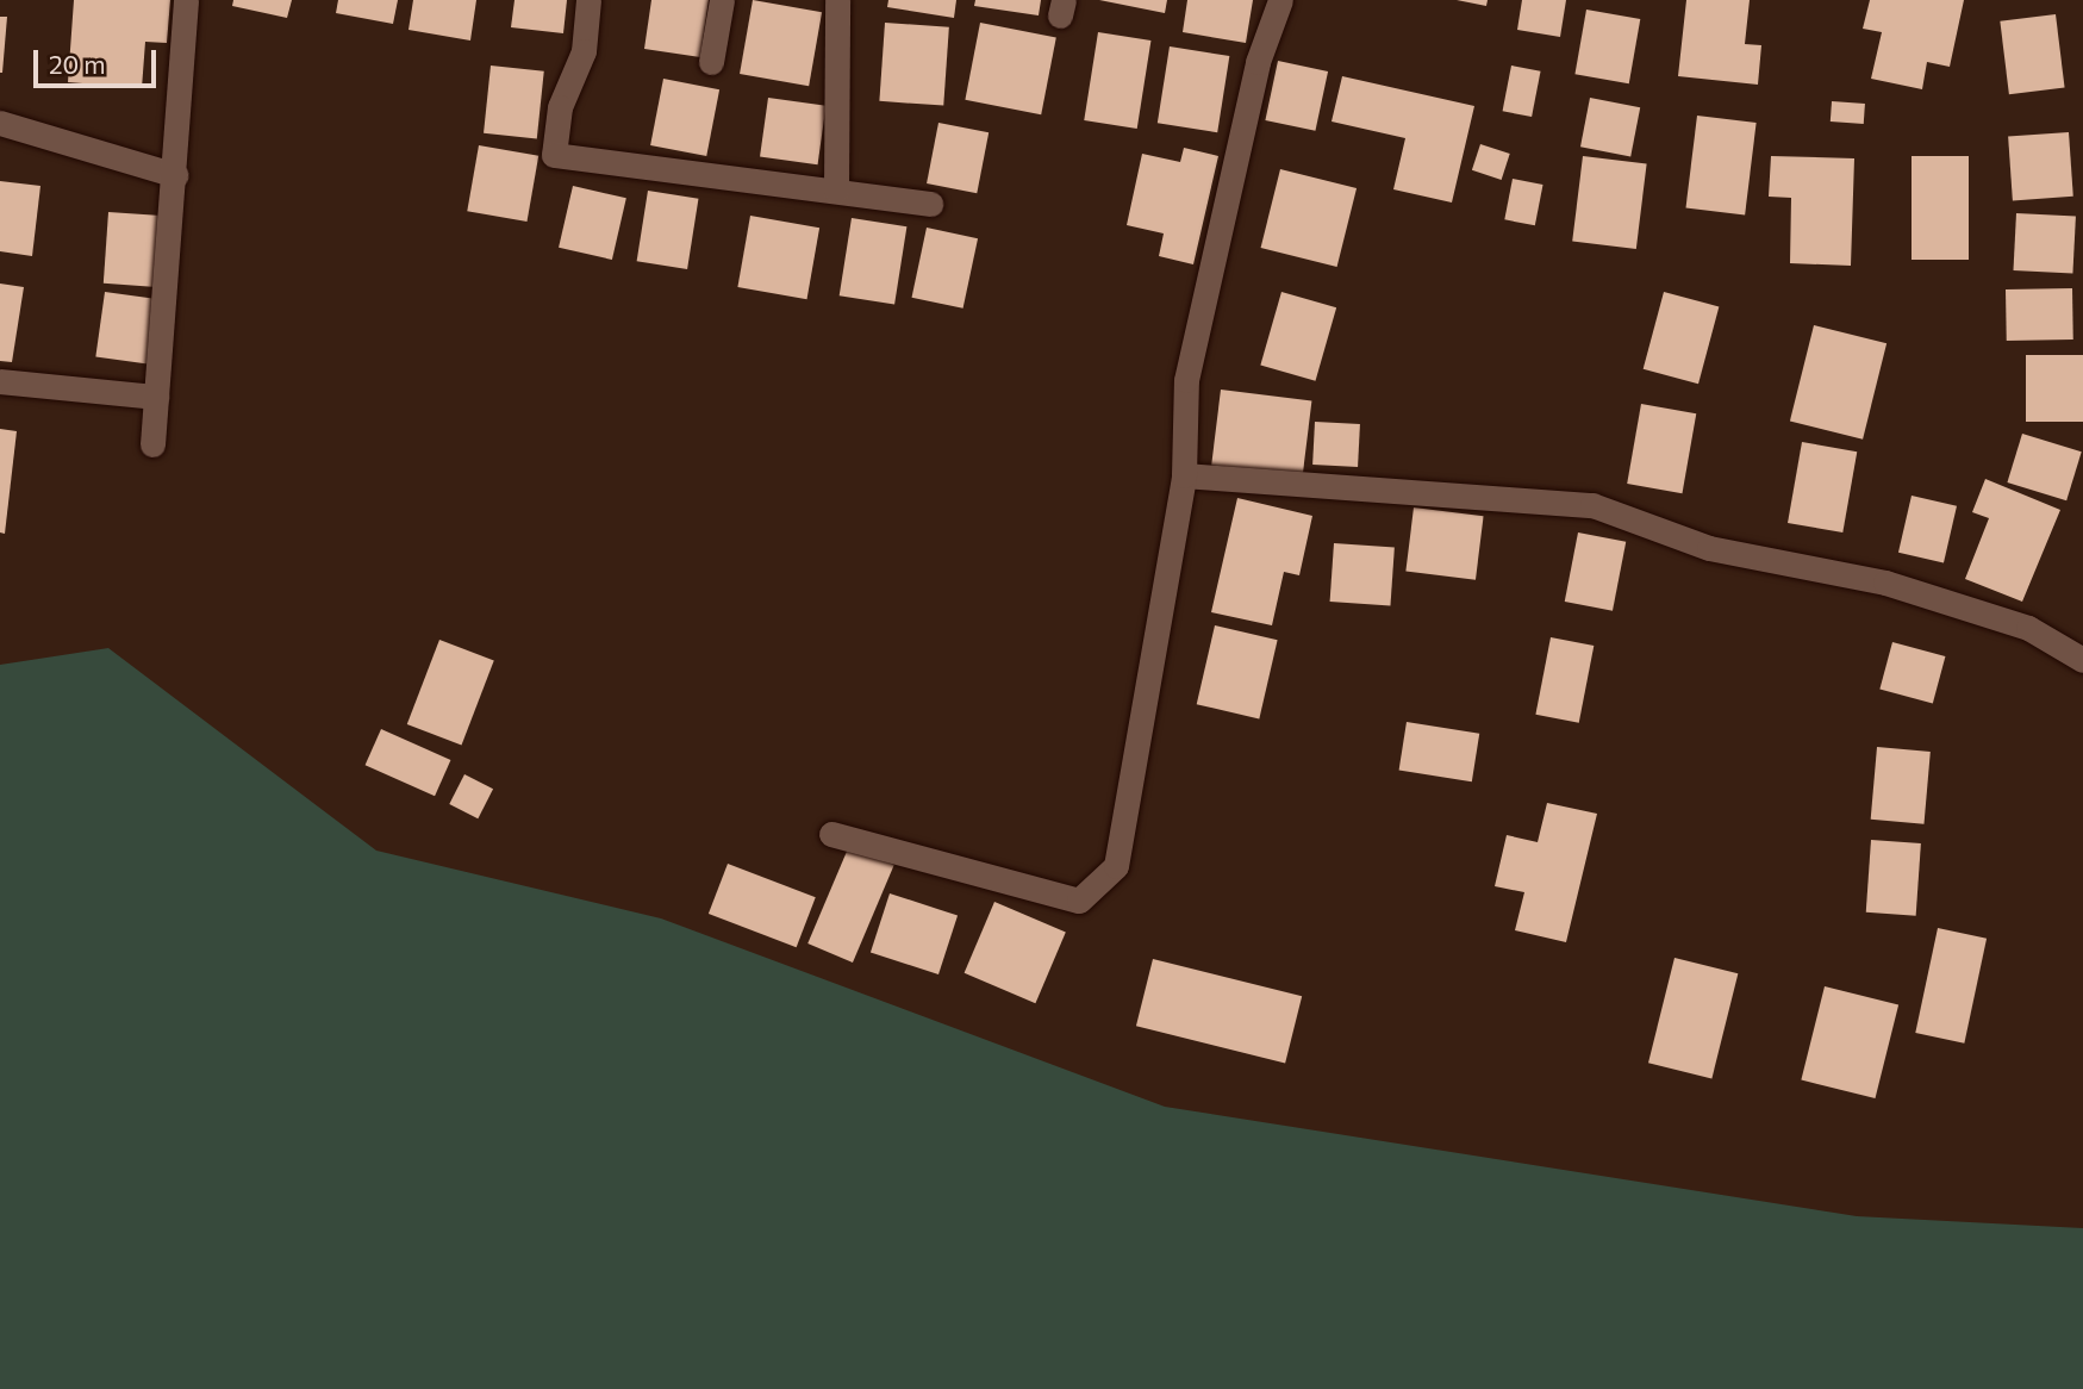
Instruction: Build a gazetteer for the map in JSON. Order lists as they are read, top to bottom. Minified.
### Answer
{"scale_bar":"20 m"}
